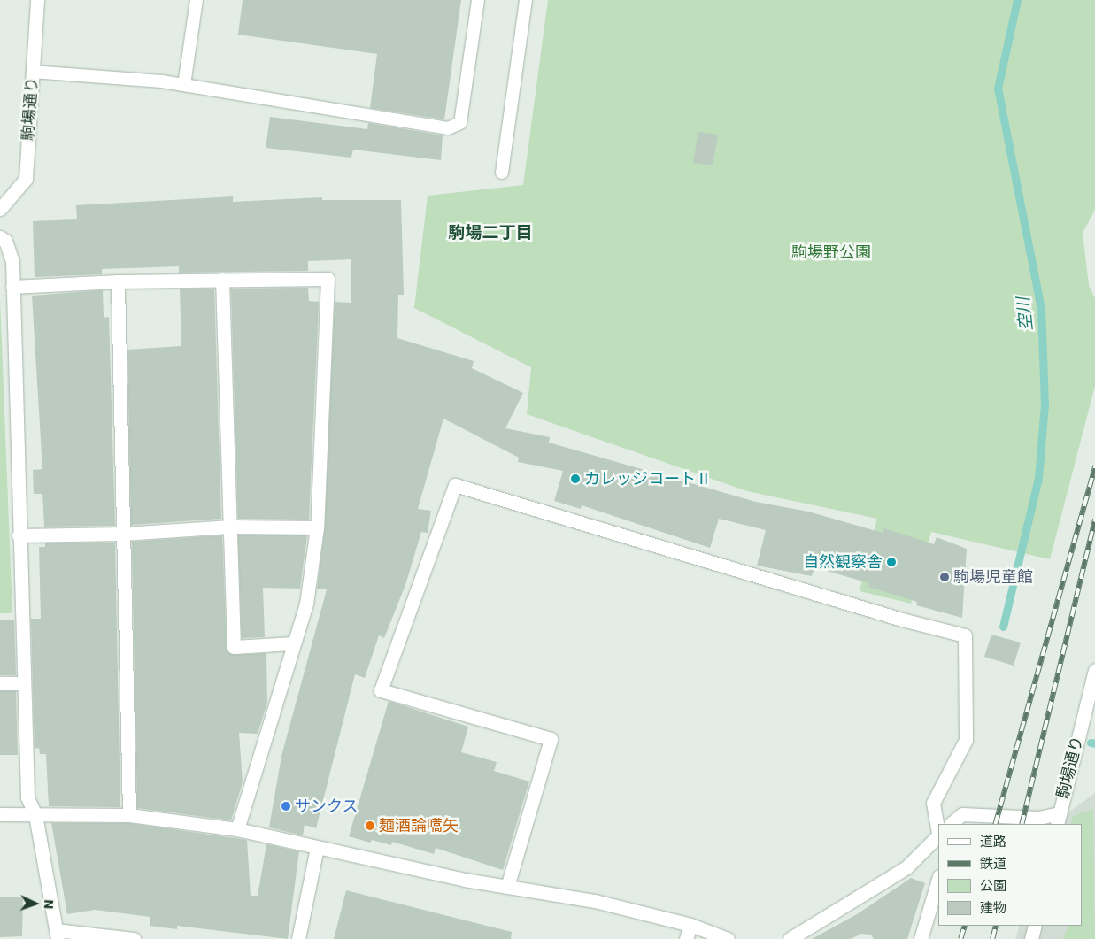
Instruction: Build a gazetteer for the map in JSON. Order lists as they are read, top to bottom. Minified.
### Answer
{"streets":{"street":["駒場通り"]},"districts":["駒場二丁目"],"water":["空川"],"parks":["駒場野公園"],"places":["カレッジコートⅡ","自然観察舎","駒場児童館","サンクス","麺酒論嚆矢"],"legend":["道路","鉄道","公園","建物"],"north":"right"}
